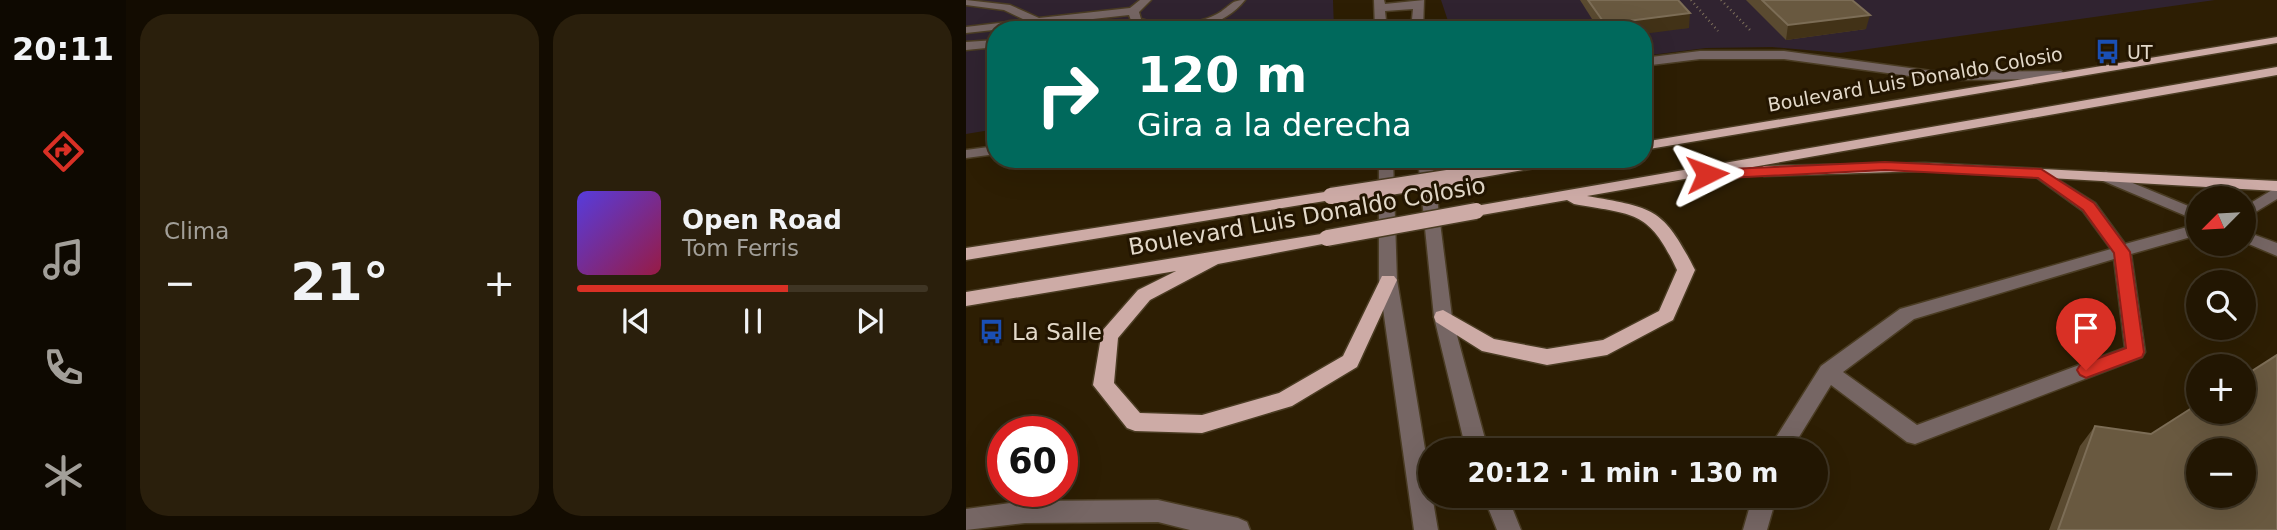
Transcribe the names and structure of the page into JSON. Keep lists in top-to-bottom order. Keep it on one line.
{"streets":{"main road":["Boulevard Luis Donaldo Colosio"]},"places":{"bus stop":["UT","La Salle"]},"north":"bottom left","page":{"tabs":"20:11","tile":"Clima","turn":["120 m","Gira a la derecha"],"map_buttons":["+","−"],"song":["Open Road","Tom Ferris"],"heat":["−","21°","+"],"limit":"60","trip":"20:12 · 1 min · 130 m"}}
